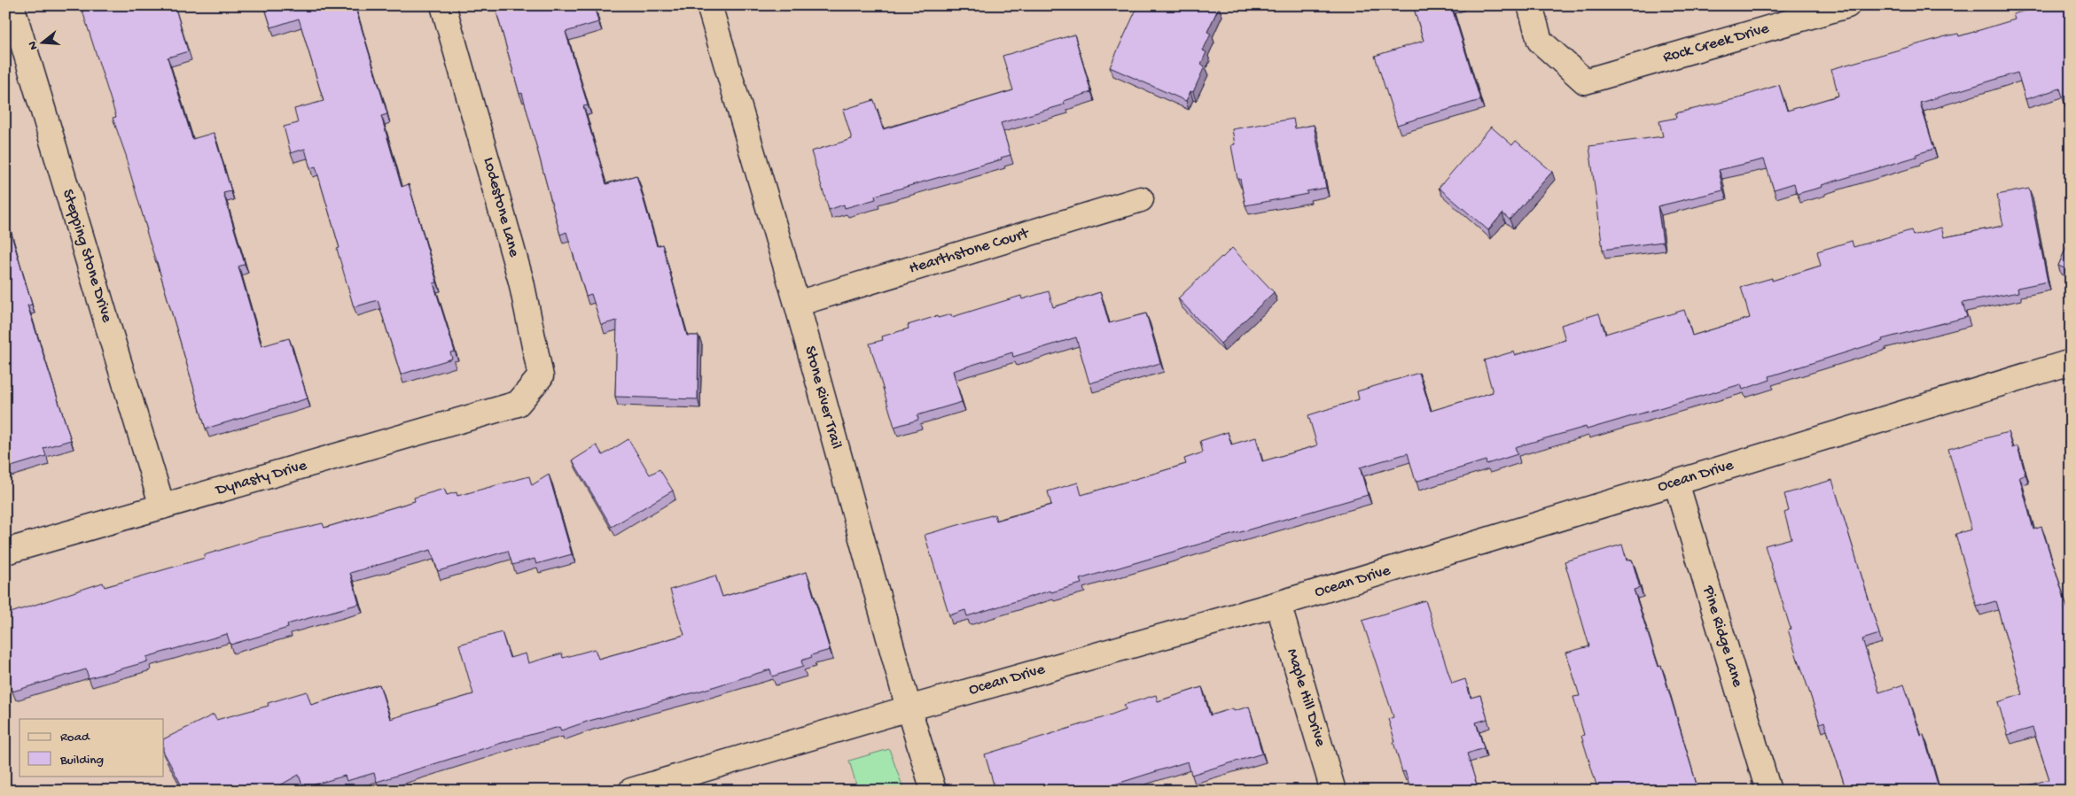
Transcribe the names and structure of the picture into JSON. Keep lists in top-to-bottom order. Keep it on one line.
{"streets":{"street":["Rock Creek Drive","Lodestone Lane","Hearthstone Court","Stepping Stone Drive","Stone River Trail","Ocean Drive","Dynasty Drive","Pine Ridge Lane","Maple Hill Drive"]},"crossings":[["Lodestone Lane","Dynasty Drive"],["Hearthstone Court","Stone River Trail"],["Stepping Stone Drive","Dynasty Drive"],["Stone River Trail","Ocean Drive"],["Ocean Drive","Pine Ridge Lane"],["Ocean Drive","Maple Hill Drive"]],"legend":["Road","Building"],"north":"left"}
